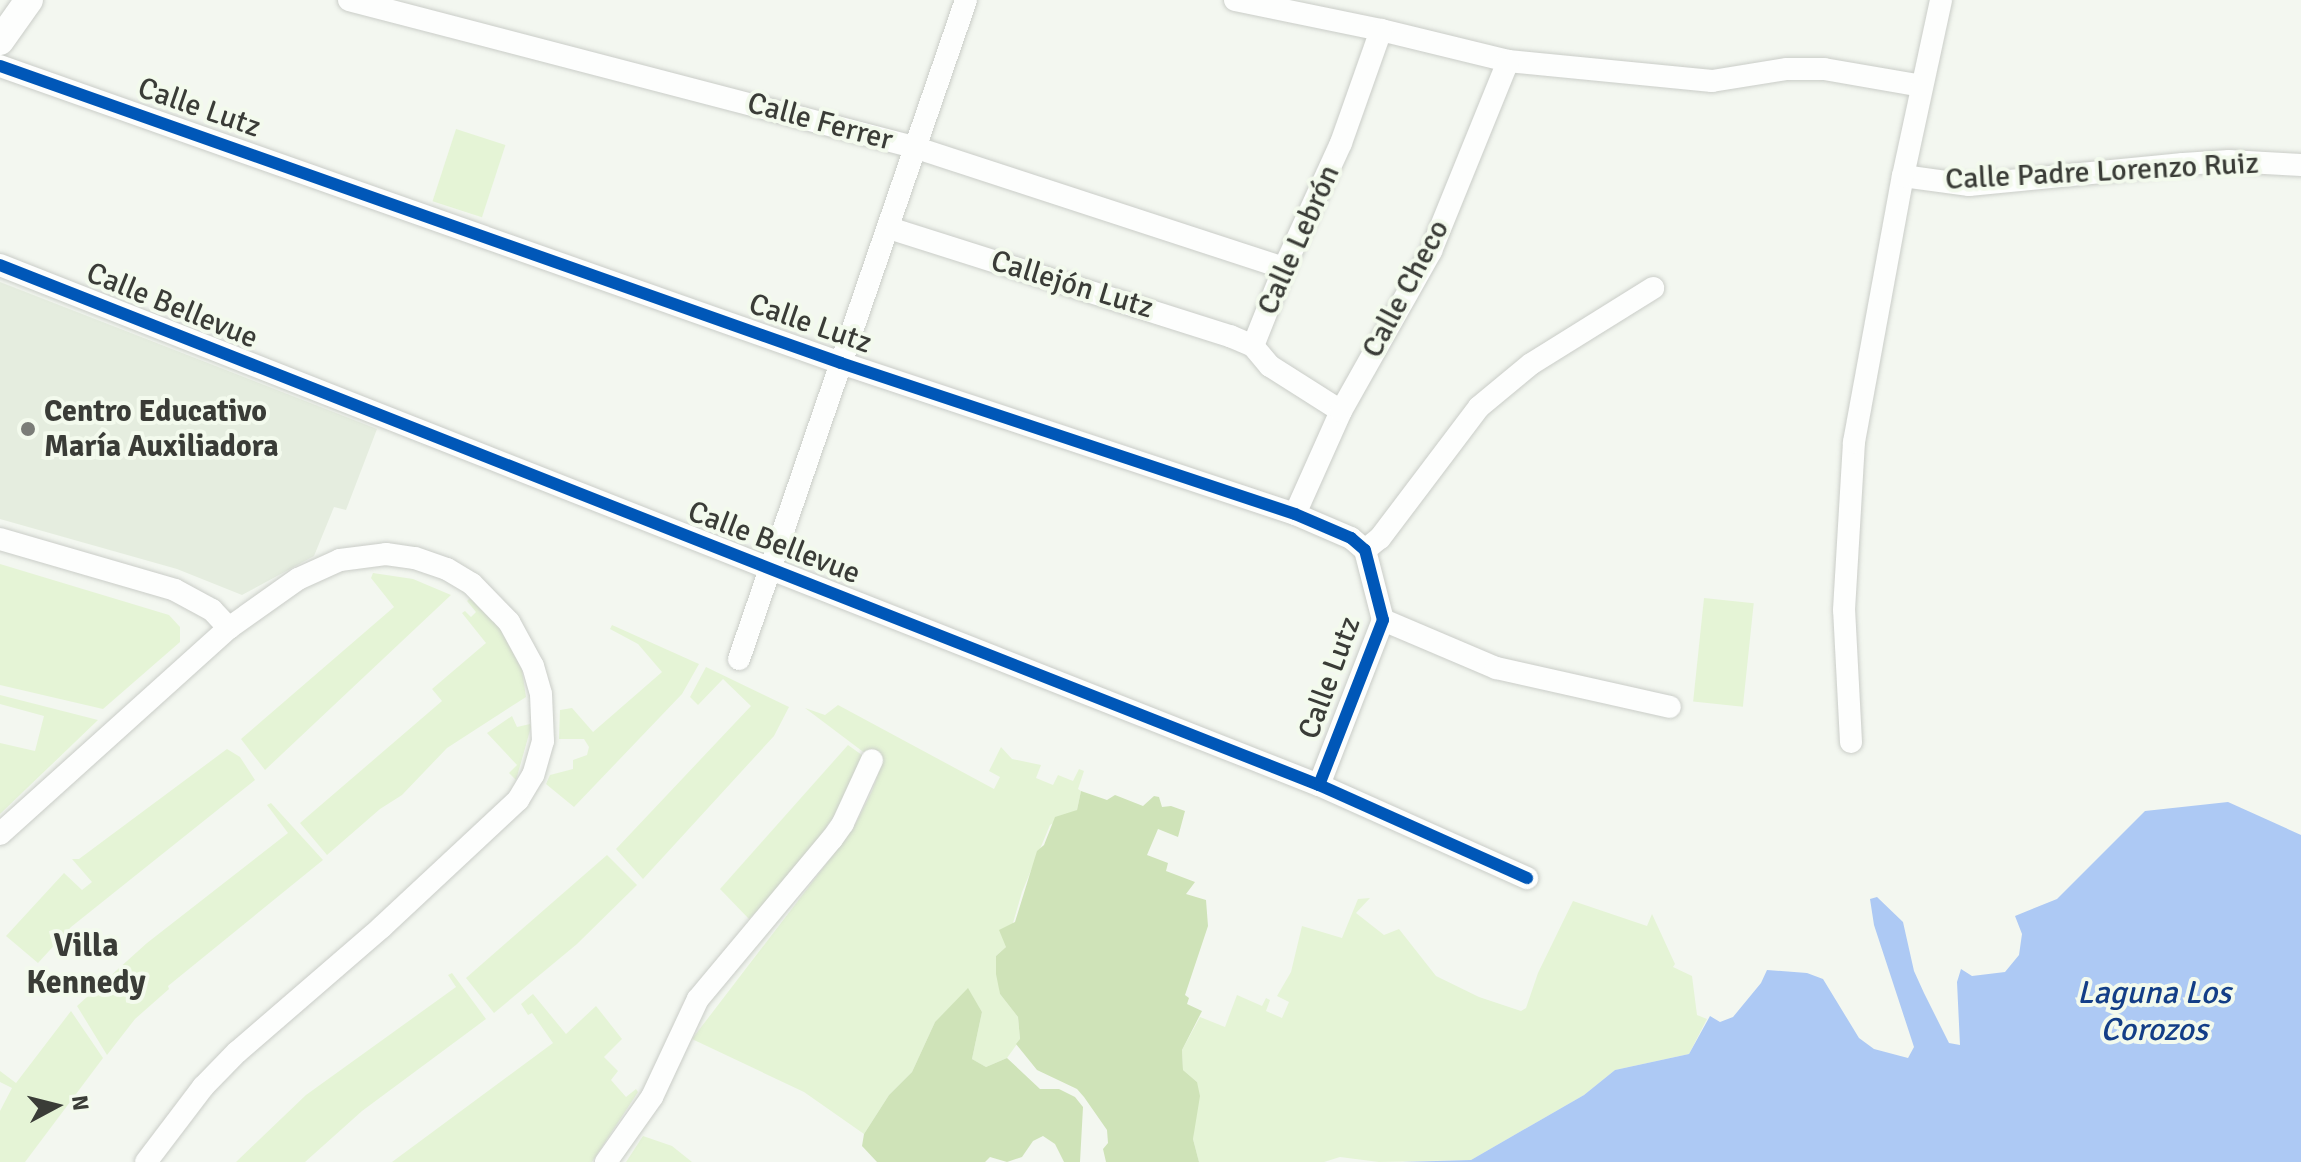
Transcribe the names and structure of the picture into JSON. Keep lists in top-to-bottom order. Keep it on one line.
{"streets":{"street":["Calle Lutz","Calle Ferrer","Calle Padre Lorenzo Ruiz","Calle Lebrón","Callejón Lutz","Calle Checo","Calle Bellevue"]},"crossings":[["Calle Lutz","Calle Checo"],["Calle Lutz","Calle Bellevue"],["Calle Ferrer","Calle Lebrón"],["Calle Lebrón","Callejón Lutz"],["Calle Lebrón","Calle Checo"]],"districts":["Villa Kennedy"],"water":["Laguna Los Corozos"],"places":["Centro Educativo María Auxiliadora"],"north":"right"}
